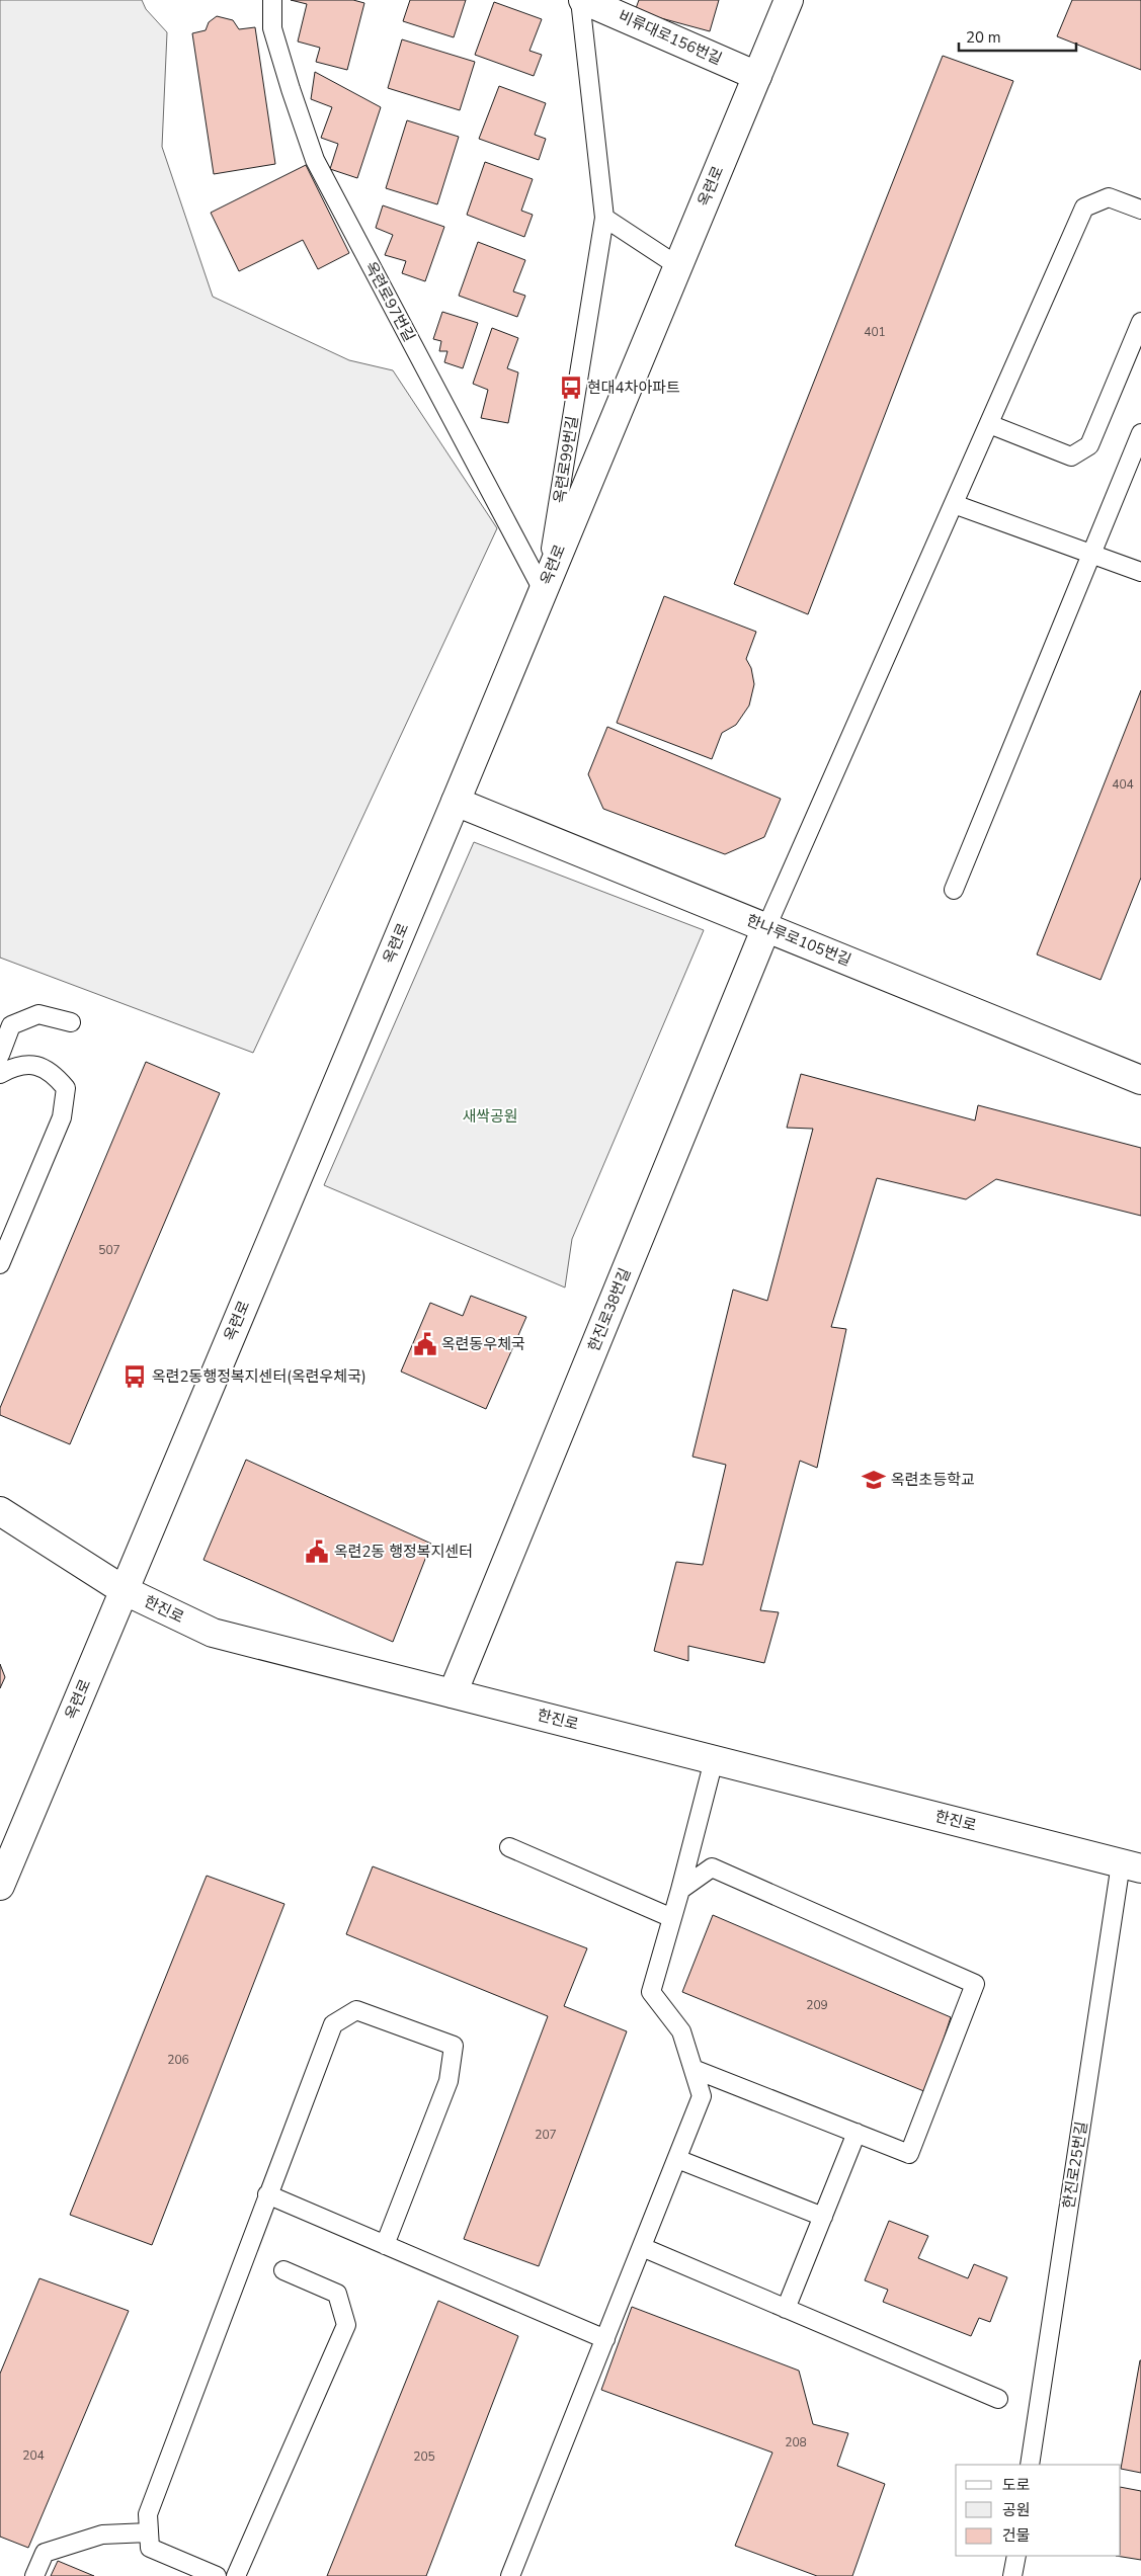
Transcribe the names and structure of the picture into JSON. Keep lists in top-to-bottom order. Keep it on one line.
{"streets":{"street":["비류대로156번길","옥련로","한나루로105번길","한진로38번길","한진로"],"lane":["옥련로97번길","옥련로99번길","한진로25번길"]},"crossings":[["비류대로156번길","옥련로"],["비류대로156번길","옥련로99번길"],["옥련로","옥련로97번길"],["옥련로","옥련로99번길"],["옥련로","한나루로105번길"],["옥련로","한진로"],["옥련로97번길","옥련로99번길"],["한나루로105번길","한진로38번길"],["한진로38번길","한진로"],["한진로","한진로25번길"]],"parks":["새싹공원"],"places":{"bus stop":["현대4차아파트","옥련2동행정복지센터(옥련우체국)"],"public building":["옥련동우체국","옥련2동 행정복지센터"],"school or university":["옥련초등학교"]},"house_numbers":["401","404","507","209","206","207","208","204","205"],"legend":["도로","공원","건물"],"scale_bar":"20 m"}
